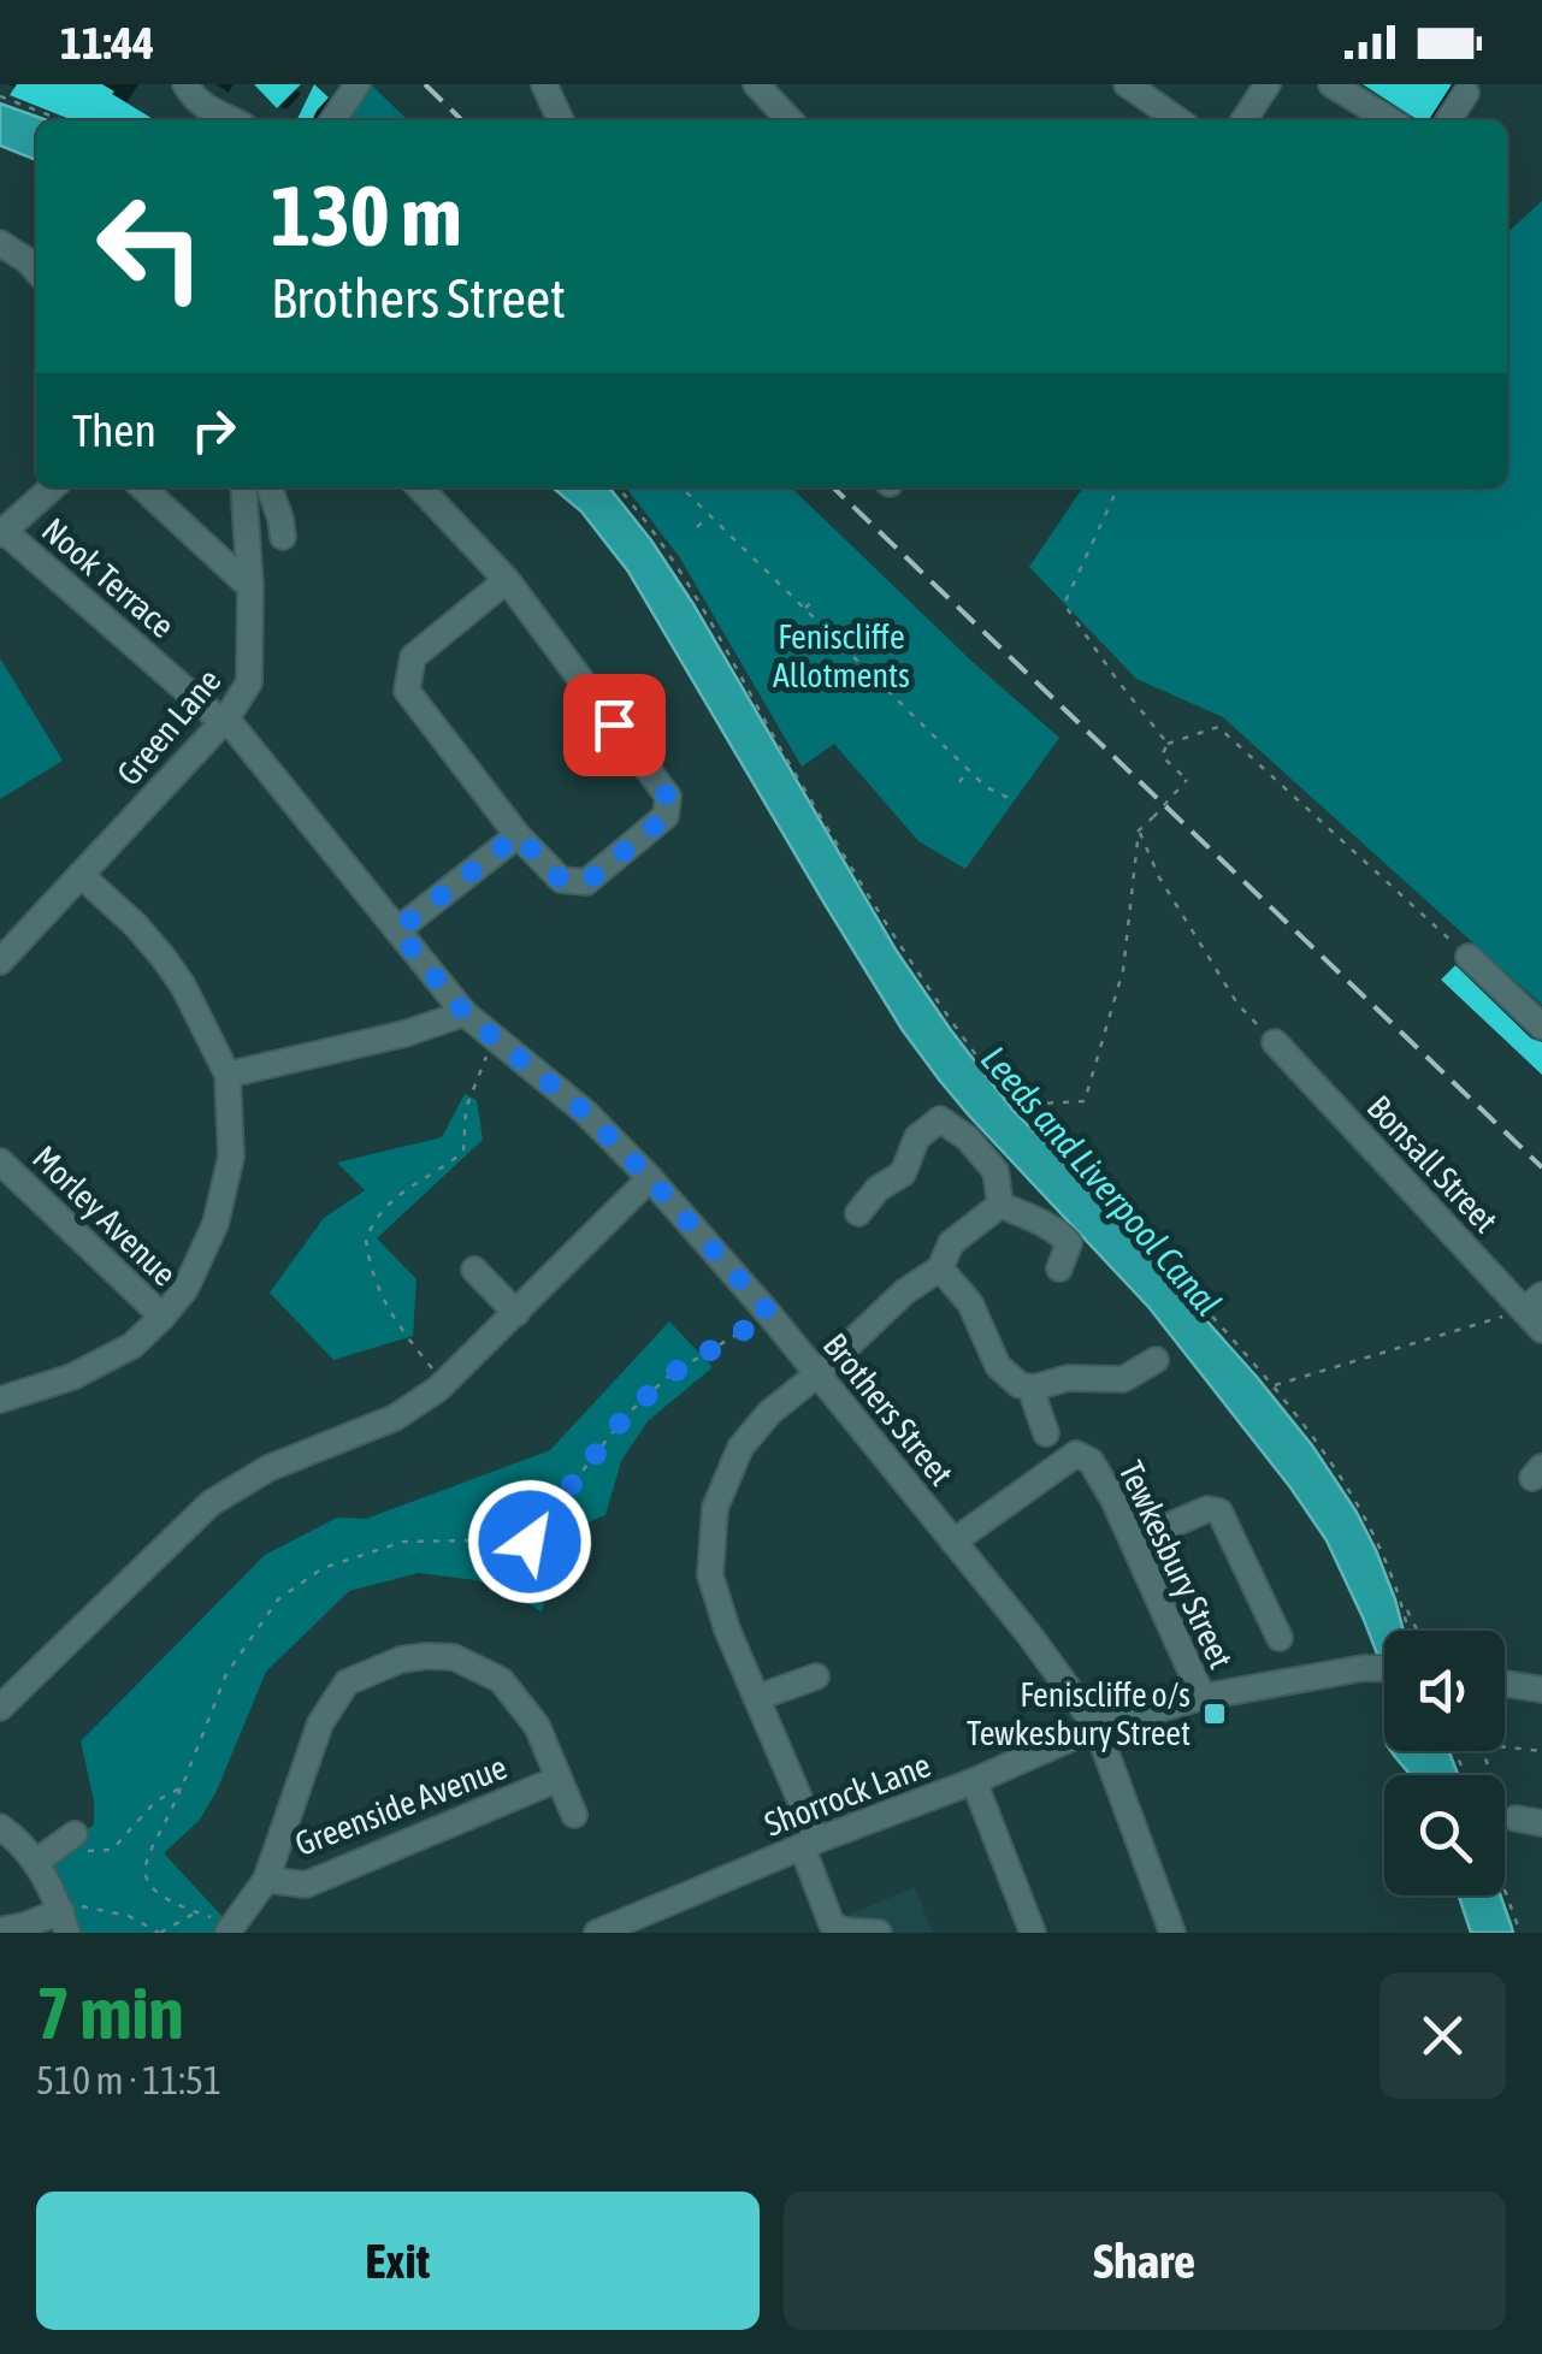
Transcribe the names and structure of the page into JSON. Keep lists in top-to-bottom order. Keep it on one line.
{"streets":{"street":["Nook Terrace","Green Lane","Bonsall Street","Morley Avenue","Brothers Street","Tewkesbury Street","Shorrock Lane","Greenside Avenue"]},"crossings":[["Nook Terrace","Green Lane"],["Nook Terrace","Brothers Street"],["Green Lane","Brothers Street"],["Brothers Street","Tewkesbury Street"],["Brothers Street","Shorrock Lane"],["Tewkesbury Street","Shorrock Lane"]],"water":["Leeds and Liverpool Canal"],"parks":["Feniscliffe Allotments"],"places":{"transit":["Feniscliffe o/s Tewkesbury Street"]},"page":{"status":"11:44","turn":["130 m","Brothers Street"],"then":"Then","heading":["7 min","510 m · 11:51"],"buttons":["Exit","Share"]}}
